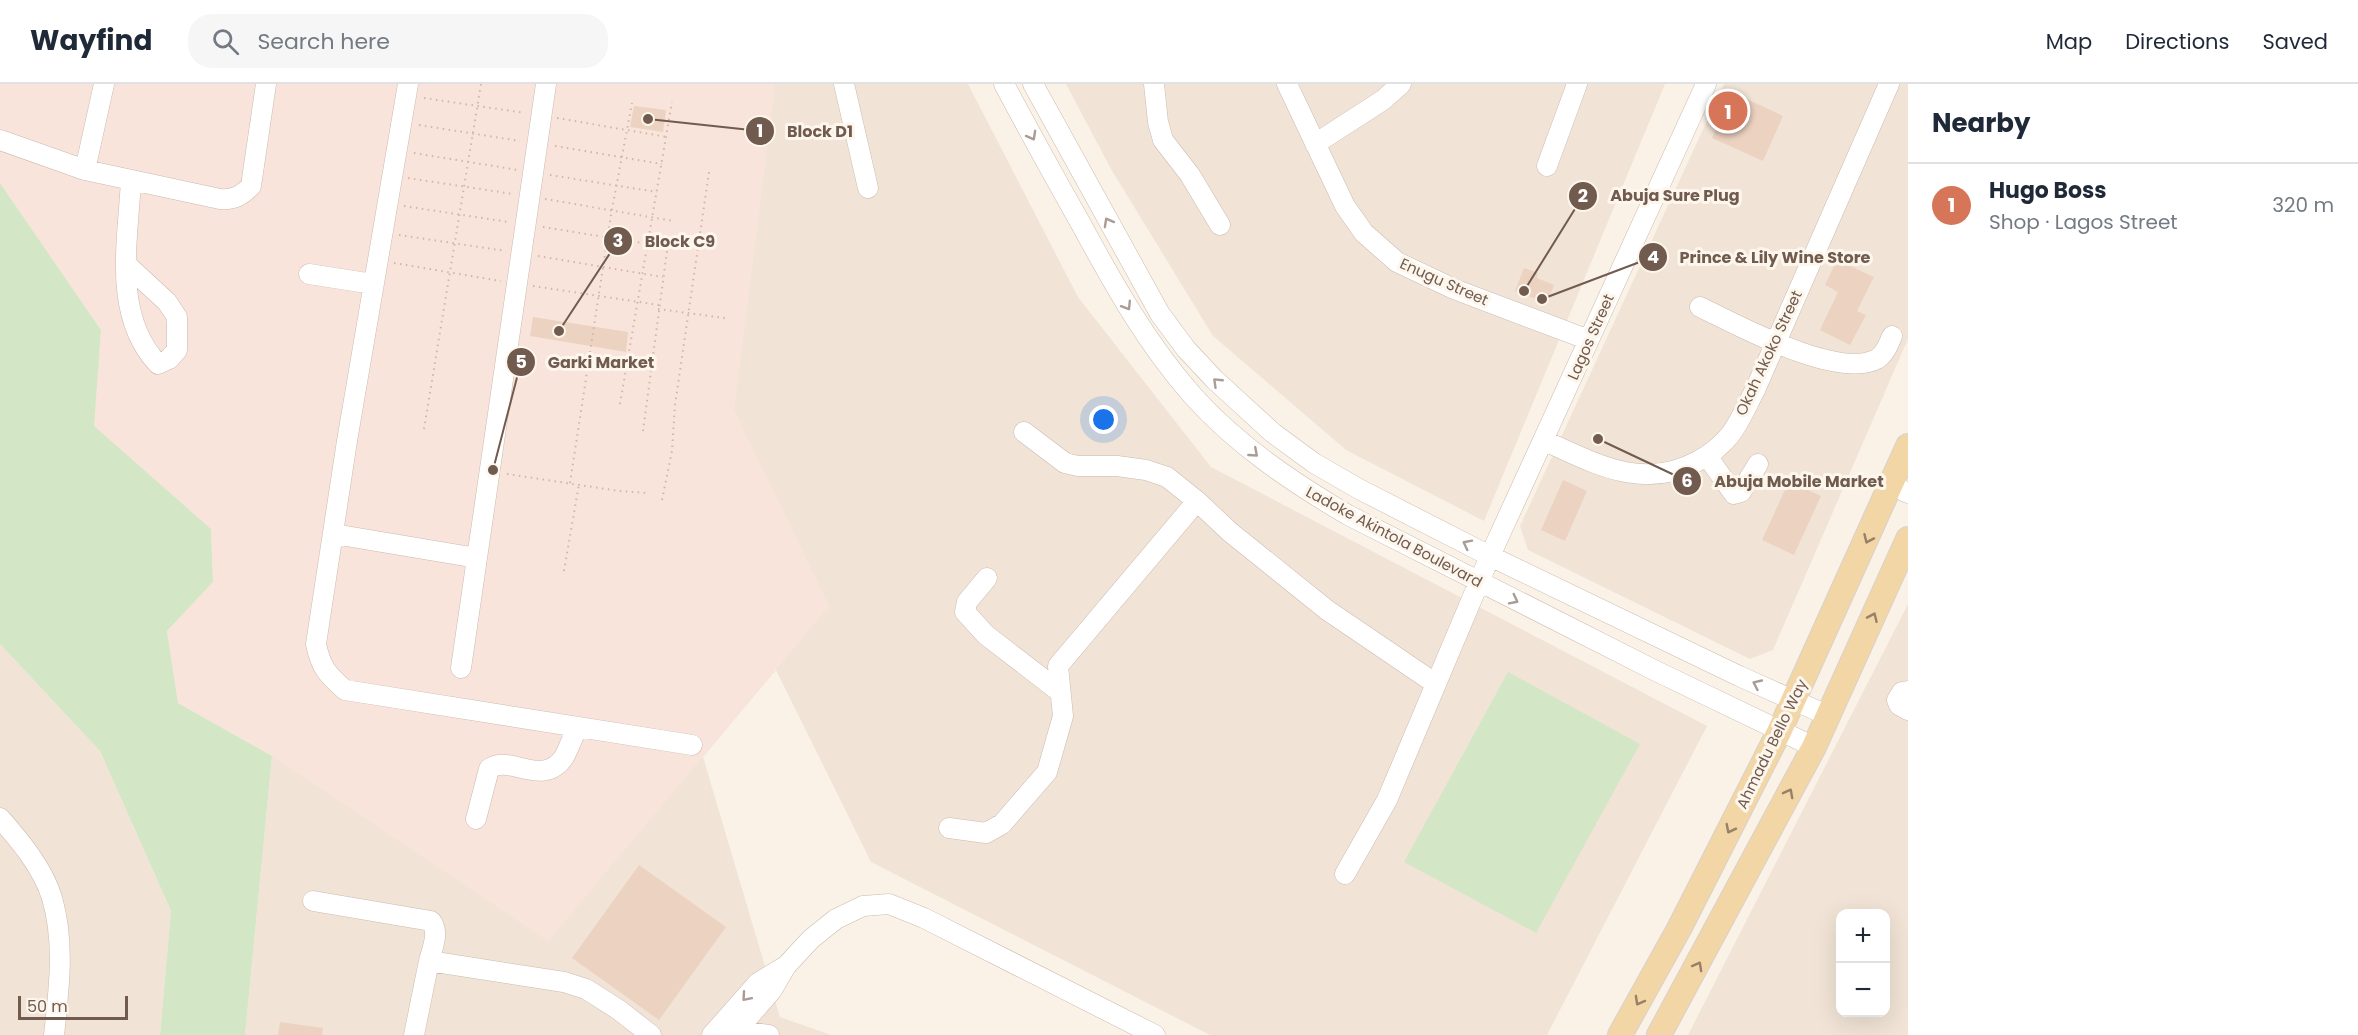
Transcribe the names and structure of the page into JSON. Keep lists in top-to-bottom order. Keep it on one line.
{"streets":{"main road":["Ahmadu Bello Way"],"street":["Enugu Street","Lagos Street","Okah Akoko Street","Ladoke Akintola Boulevard"]},"crossings":[["Enugu Street","Lagos Street"],["Lagos Street","Okah Akoko Street"],["Lagos Street","Ladoke Akintola Boulevard"],["Ladoke Akintola Boulevard","Ahmadu Bello Way"]],"places":["Block D1","Abuja Sure Plug","Prince & Lily Wine Store","Block C9","Abuja Mobile Market","Garki Market"],"scale_bar":"50 m","page":{"header":"Wayfind","search":"Search here","nav":["Map","Directions","Saved"],"heading":"Nearby","pins":"1","list":[{"mark":"1","name":"Hugo Boss","note":"Shop · Lagos Street","value":"320 m"}],"map_buttons":["+","−"],"scale":"50 m"}}
